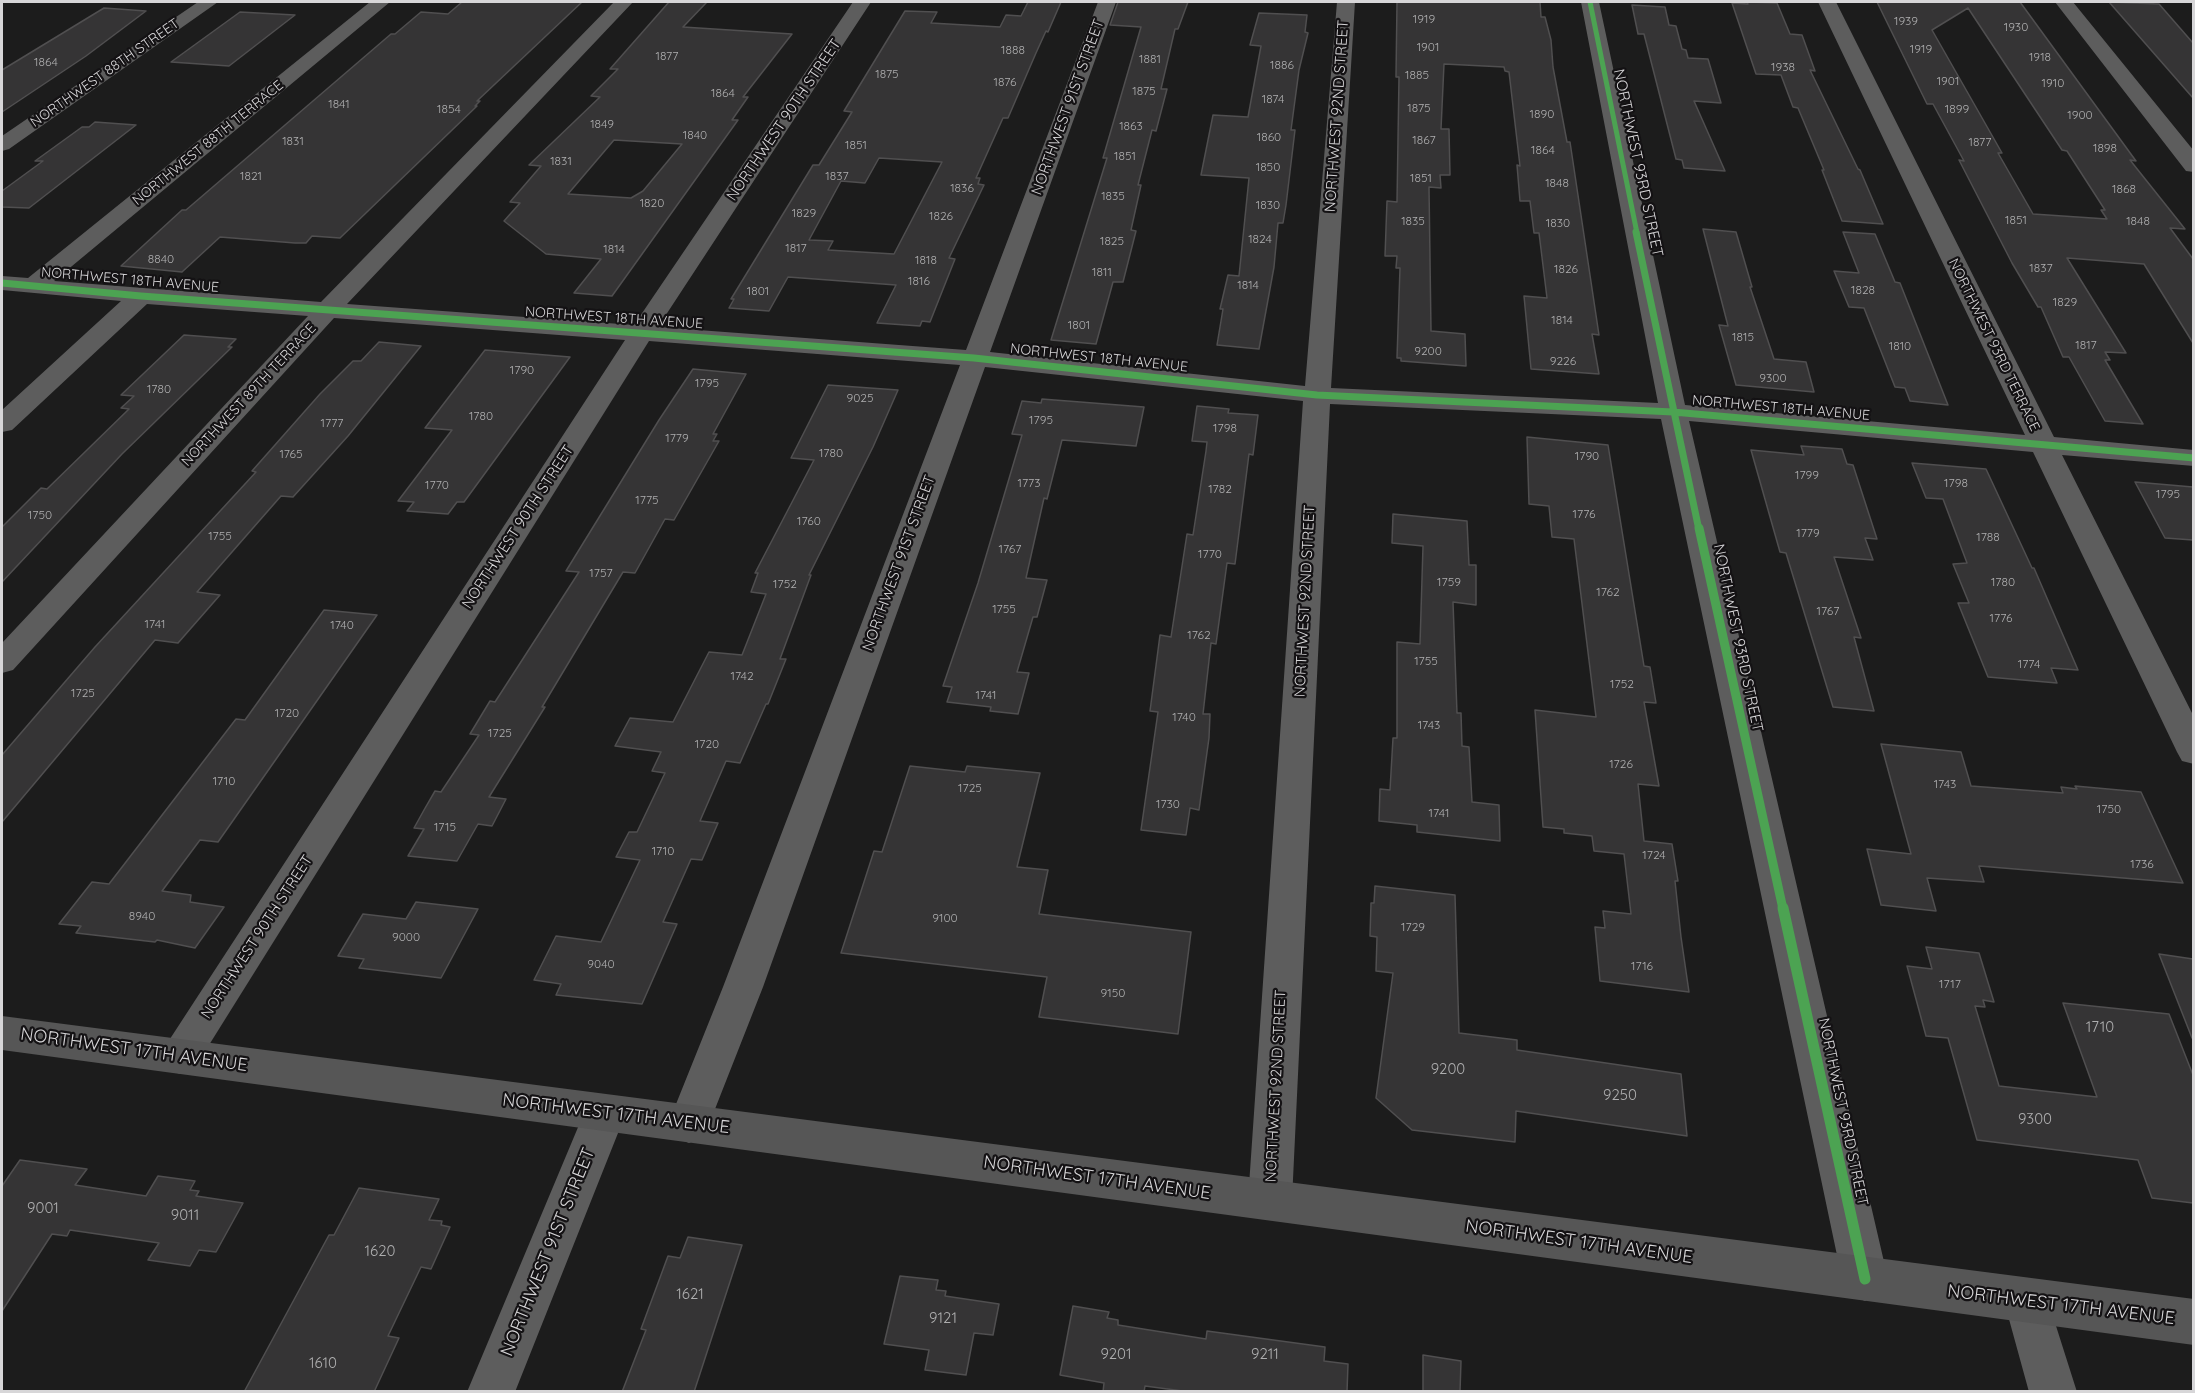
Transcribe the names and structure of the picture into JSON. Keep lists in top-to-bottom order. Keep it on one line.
{"streets":{"main road":["NORTHWEST 17TH AVENUE"],"street":["NORTHWEST 88TH STREET","NORTHWEST 91ST STREET","NORTHWEST 92ND STREET","NORTHWEST 90TH STREET","NORTHWEST 88TH TERRACE","NORTHWEST 93RD STREET","NORTHWEST 18TH AVENUE","NORTHWEST 93RD TERRACE","NORTHWEST 89TH TERRACE"]},"crossings":[["NORTHWEST 91ST STREET","NORTHWEST 18TH AVENUE"],["NORTHWEST 91ST STREET","NORTHWEST 17TH AVENUE"],["NORTHWEST 92ND STREET","NORTHWEST 18TH AVENUE"],["NORTHWEST 92ND STREET","NORTHWEST 17TH AVENUE"],["NORTHWEST 90TH STREET","NORTHWEST 18TH AVENUE"],["NORTHWEST 90TH STREET","NORTHWEST 17TH AVENUE"],["NORTHWEST 88TH TERRACE","NORTHWEST 18TH AVENUE"],["NORTHWEST 93RD STREET","NORTHWEST 18TH AVENUE"],["NORTHWEST 93RD STREET","NORTHWEST 17TH AVENUE"],["NORTHWEST 18TH AVENUE","NORTHWEST 93RD TERRACE"],["NORTHWEST 18TH AVENUE","NORTHWEST 89TH TERRACE"]],"house_numbers":["1919","1939","1930","1901","1919","1888","1877","1918","1881","1864","1886","1938","1875","1885","1901","1876","1910","1875","1864","1874","1841","1875","1854","1899","1890","1900","1849","1863","1840","1860","1867","1831","1877","1851","1898","1864","1851","1831","1850","1821","1837","1851","1848","1836","1868","1835","1820","1830","1829","1826","1851","1835","1848","1830","1824","1825","1817","1814","8840","1818","1837","1826","1811","1816","1814","1828","1801","1829","1814","1801","1815","1817","1810","9200","9226","1790","9300","1795","1780","9025","1780","1795","1777","1798","1779","1780","1765","1790","1799","1773","1798","1770","1782","1795","1775","1776","1750","1760","1779","1755","1788","1767","1770","1757","1759","1780","1752","1762","1755","1767","1776","1741","1740","1762","1755","1774","1742","1752","1725","1741","1720","1740","1743","1725","1720","1726","1710","1743","1725","1730","1750","1741","1715","1710","1724","1736","8940","9100","1729","9000","9040","1716","1717","9150","1710","9200","9250","9300","9001","9011","1620","1621","9121","9201","9211","1610"]}
